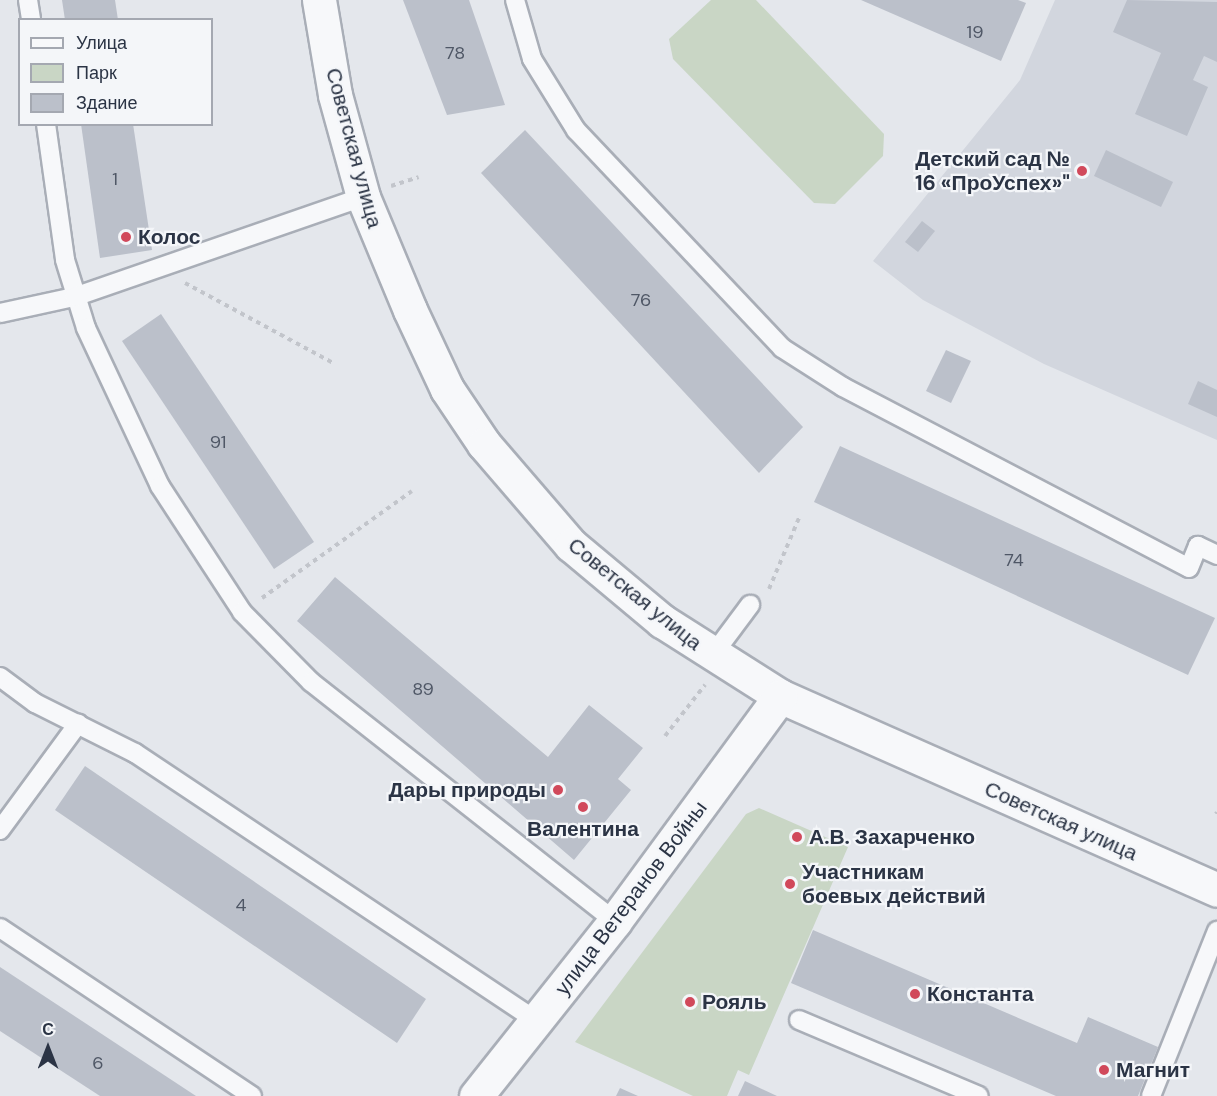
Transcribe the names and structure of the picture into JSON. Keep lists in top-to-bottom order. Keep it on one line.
{"streets":{"street":["Советская улица","улица Ветеранов Войны"]},"crossings":[["Советская улица","улица Ветеранов Войны"]],"places":["Детский сад № 16 «ПроУспех»\"","Колос","Дары природы","Валентина","А.В. Захарченко","Участникам боевых действий","Константа","Рояль","Магнит"],"house_numbers":["19","78","1","76","91","74","89","4","6"],"legend":["Улица","Парк","Здание"],"north":"top"}
